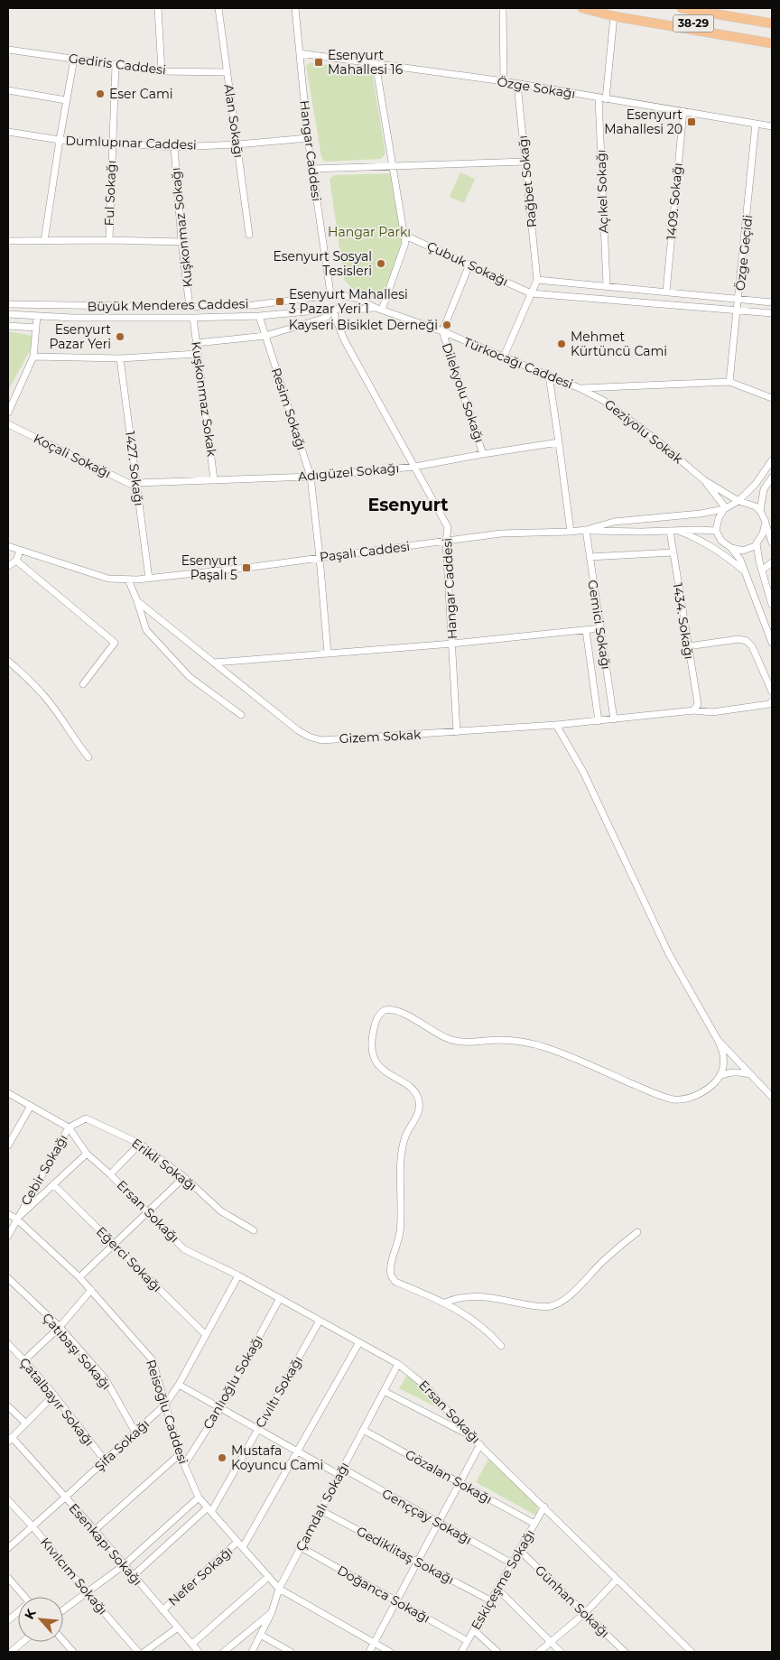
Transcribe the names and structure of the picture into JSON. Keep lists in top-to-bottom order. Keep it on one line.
{"streets":{"highway":["38-29"],"street":["Gediris Caddesi","Özge Sokağı","Alan Sokağı","Dumlupınar Caddesi","Hangar Caddesi","Rağbet Sokağı","Açıkel Sokağı","Ful Sokağı","1409. Sokağı","Kuşkonmaz Sokağı","Özge Geçidi","Çubuk Sokağı","Büyük Menderes Caddesi","Türkocağı Caddesi","Dilekyolu Sokağı","Kuşkonmaz Sokak","Resim Sokağı","Geziyolu Sokak","Koçali Sokağı","1427. Sokağı","Adıgüzel Sokağı","Paşalı Caddesi","1434. Sokağı","Gemici Sokağı","Gizem Sokak","Erikli Sokağı","Cebir Sokağı","Ersan Sokağı","Eğerci Sokağı","Çatıbaşı Sokağı","Canlıoğlu Sokağı","Cıvıltı Sokağı","Çatalbayır Sokağı","Reisoğlu Caddesi","Şifa Sokağı","Gözalan Sokağı","Çamdalı Sokağı","Genççay Sokağı","Esenkapı Sokağı","Gediklitaş Sokağı","Kıvılcım Sokağı","Nefer Sokağı","Eskiçeşme Sokağı","Doğanca Sokağı","Günhan Sokağı"]},"crossings":[["Gediris Caddesi","Alan Sokağı"],["Gediris Caddesi","Ful Sokağı"],["Özge Sokağı","Hangar Caddesi"],["Özge Sokağı","Rağbet Sokağı"],["Özge Sokağı","Açıkel Sokağı"],["Özge Sokağı","1409. Sokağı"],["Özge Sokağı","Özge Geçidi"],["Alan Sokağı","Dumlupınar Caddesi"],["Dumlupınar Caddesi","Hangar Caddesi"],["Dumlupınar Caddesi","Ful Sokağı"],["Dumlupınar Caddesi","Kuşkonmaz Sokağı"],["Hangar Caddesi","Büyük Menderes Caddesi"],["Hangar Caddesi","Türkocağı Caddesi"],["Hangar Caddesi","Adıgüzel Sokağı"],["Hangar Caddesi","Paşalı Caddesi"],["Hangar Caddesi","Gizem Sokak"],["Kuşkonmaz Sokağı","Büyük Menderes Caddesi"],["Özge Geçidi","Türkocağı Caddesi"],["Büyük Menderes Caddesi","Türkocağı Caddesi"],["Büyük Menderes Caddesi","Kuşkonmaz Sokak"],["Büyük Menderes Caddesi","Resim Sokağı"],["Türkocağı Caddesi","Dilekyolu Sokağı"],["Türkocağı Caddesi","Geziyolu Sokak"],["Dilekyolu Sokağı","Adıgüzel Sokağı"],["Kuşkonmaz Sokak","Adıgüzel Sokağı"],["Resim Sokağı","Adıgüzel Sokağı"],["Resim Sokağı","Paşalı Caddesi"],["Koçali Sokağı","1427. Sokağı"],["Koçali Sokağı","Adıgüzel Sokağı"],["1427. Sokağı","Adıgüzel Sokağı"],["1427. Sokağı","Paşalı Caddesi"],["Paşalı Caddesi","Gemici Sokağı"],["Paşalı Caddesi","Gizem Sokak"],["1434. Sokağı","Gizem Sokak"],["Gemici Sokağı","Gizem Sokak"],["Erikli Sokağı","Cebir Sokağı"],["Erikli Sokağı","Ersan Sokağı"],["Cebir Sokağı","Ersan Sokağı"],["Cebir Sokağı","Reisoğlu Caddesi"],["Ersan Sokağı","Canlıoğlu Sokağı"],["Ersan Sokağı","Cıvıltı Sokağı"],["Ersan Sokağı","Şifa Sokağı"],["Ersan Sokağı","Çamdalı Sokağı"],["Ersan Sokağı","Nefer Sokağı"],["Ersan Sokağı","Eskiçeşme Sokağı"],["Eğerci Sokağı","Şifa Sokağı"],["Çatıbaşı Sokağı","Şifa Sokağı"],["Canlıoğlu Sokağı","Reisoğlu Caddesi"],["Canlıoğlu Sokağı","Genççay Sokağı"],["Cıvıltı Sokağı","Reisoğlu Caddesi"],["Cıvıltı Sokağı","Genççay Sokağı"],["Cıvıltı Sokağı","Esenkapı Sokağı"],["Çatalbayır Sokağı","Şifa Sokağı"],["Reisoğlu Caddesi","Şifa Sokağı"],["Reisoğlu Caddesi","Çamdalı Sokağı"],["Reisoğlu Caddesi","Nefer Sokağı"],["Şifa Sokağı","Genççay Sokağı"],["Şifa Sokağı","Esenkapı Sokağı"],["Şifa Sokağı","Kıvılcım Sokağı"],["Gözalan Sokağı","Çamdalı Sokağı"],["Gözalan Sokağı","Eskiçeşme Sokağı"],["Çamdalı Sokağı","Genççay Sokağı"],["Çamdalı Sokağı","Gediklitaş Sokağı"],["Çamdalı Sokağı","Doğanca Sokağı"],["Genççay Sokağı","Nefer Sokağı"],["Genççay Sokağı","Eskiçeşme Sokağı"],["Esenkapı Sokağı","Nefer Sokağı"],["Gediklitaş Sokağı","Eskiçeşme Sokağı"],["Eskiçeşme Sokağı","Doğanca Sokağı"],["Eskiçeşme Sokağı","Günhan Sokağı"]],"districts":["Esenyurt"],"parks":["Hangar Parkı"],"places":{"transit":["Esenyurt Mahallesi 16","Esenyurt Mahallesi 20","Esenyurt Mahallesi 3 Pazar Yeri 1","Esenyurt Paşalı 5"],"other":["Eser Cami","Esenyurt Sosyal Tesisleri","Kayseri Bisiklet Derneği","Esenyurt Pazar Yeri","Mehmet Kürtüncü Cami","Mustafa Koyuncu Cami"]},"north":"top left"}
